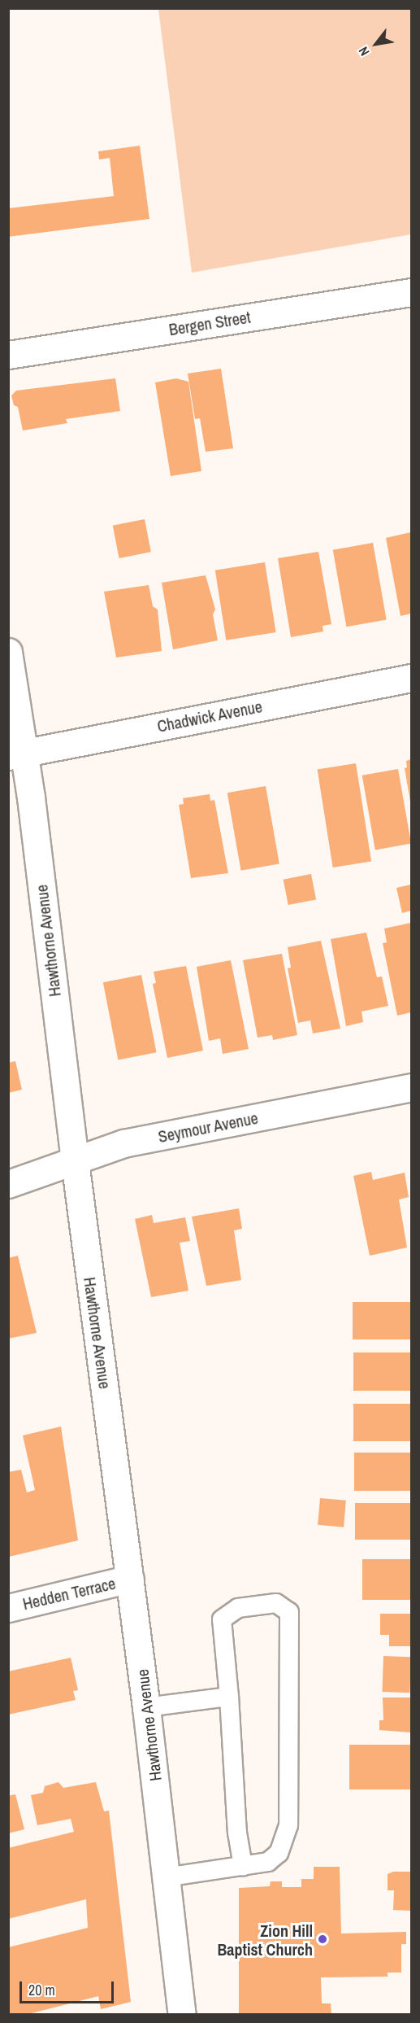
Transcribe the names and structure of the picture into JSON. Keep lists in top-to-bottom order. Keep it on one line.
{"streets":{"street":["Bergen Street","Chadwick Avenue","Hawthorne Avenue","Seymour Avenue","Hedden Terrace"]},"crossings":[["Chadwick Avenue","Hawthorne Avenue"],["Hawthorne Avenue","Seymour Avenue"],["Hawthorne Avenue","Hedden Terrace"]],"places":["Zion Hill Baptist Church"],"scale_bar":"20 m","north":"bottom left"}
